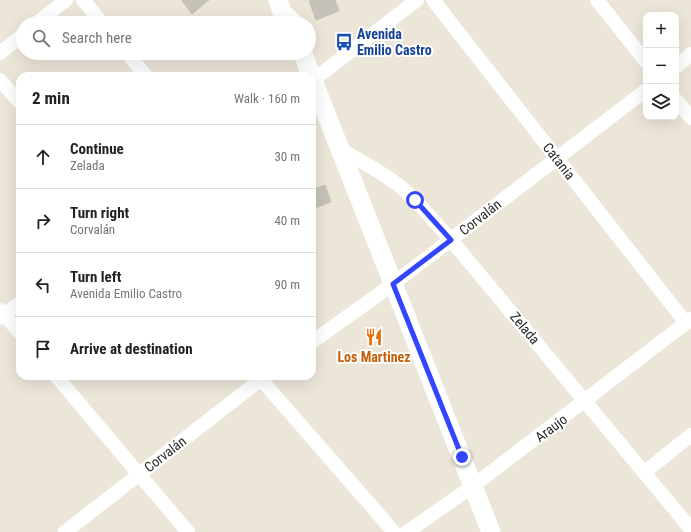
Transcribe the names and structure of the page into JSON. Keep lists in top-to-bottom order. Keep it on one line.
{"streets":{"street":["Catania","Corvalán","Zelada","Araujo"]},"crossings":[["Catania","Corvalán"],["Catania","Araujo"],["Corvalán","Zelada"],["Zelada","Araujo"]],"places":{"bus stop":["Avenida Emilio Castro"],"restaurant":["Los Martinez"]},"page":{"map_buttons":["+","−"],"search":"Search here","heading":["2 min","Walk · 160 m"],"list":[["Continue","Zelada","30 m"],["Turn right","Corvalán","40 m"],["Turn left","Avenida Emilio Castro","90 m"],"Arrive at destination"]}}
